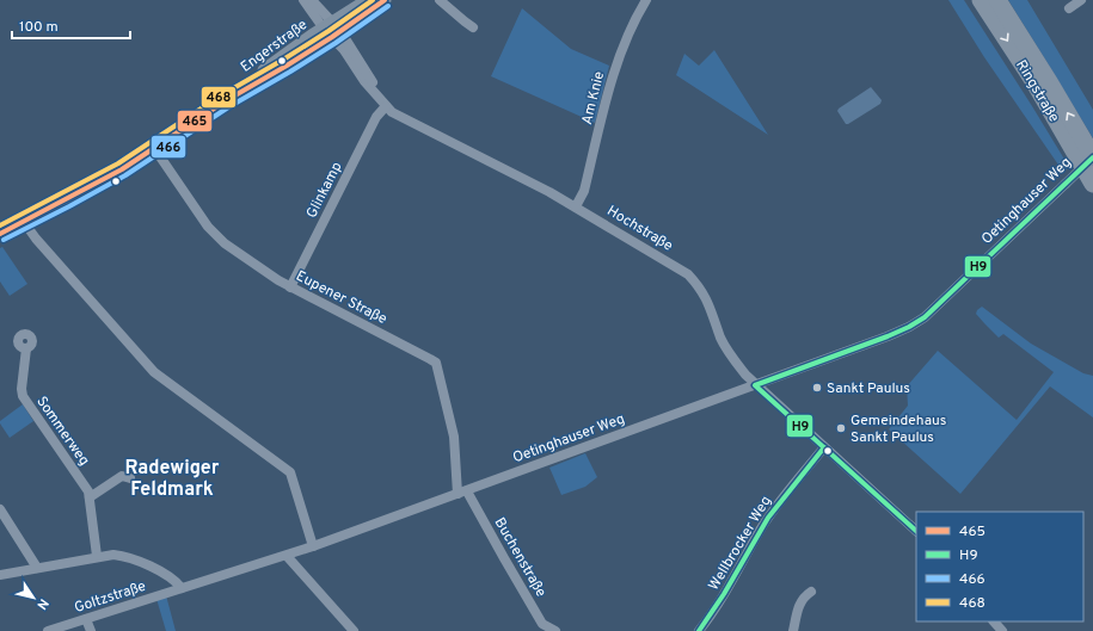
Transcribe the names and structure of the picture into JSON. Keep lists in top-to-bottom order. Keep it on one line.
{"streets":{"highway":["Ringstraße"],"main road":["Engerstraße"],"street":["Am Knie","Glinkamp","Oetinghauser Weg","Hochstraße","Eupener Straße","Sommerweg","Wellbrocker Weg","Buchenstraße","Goltzstraße"]},"crossings":[["Engerstraße","Hochstraße"],["Engerstraße","Eupener Straße"],["Ringstraße","Oetinghauser Weg"],["Am Knie","Hochstraße"],["Glinkamp","Hochstraße"],["Glinkamp","Eupener Straße"],["Oetinghauser Weg","Hochstraße"],["Oetinghauser Weg","Eupener Straße"],["Oetinghauser Weg","Buchenstraße"],["Oetinghauser Weg","Goltzstraße"],["Hochstraße","Wellbrocker Weg"]],"districts":["Radewiger Feldmark"],"places":["Sankt Paulus","Gemeindehaus Sankt Paulus"],"lines":["transit line 465","transit line 468","transit line 466","transit line H9"],"legend":["465","H9","466","468"],"scale_bar":"100 m","north":"bottom right"}
